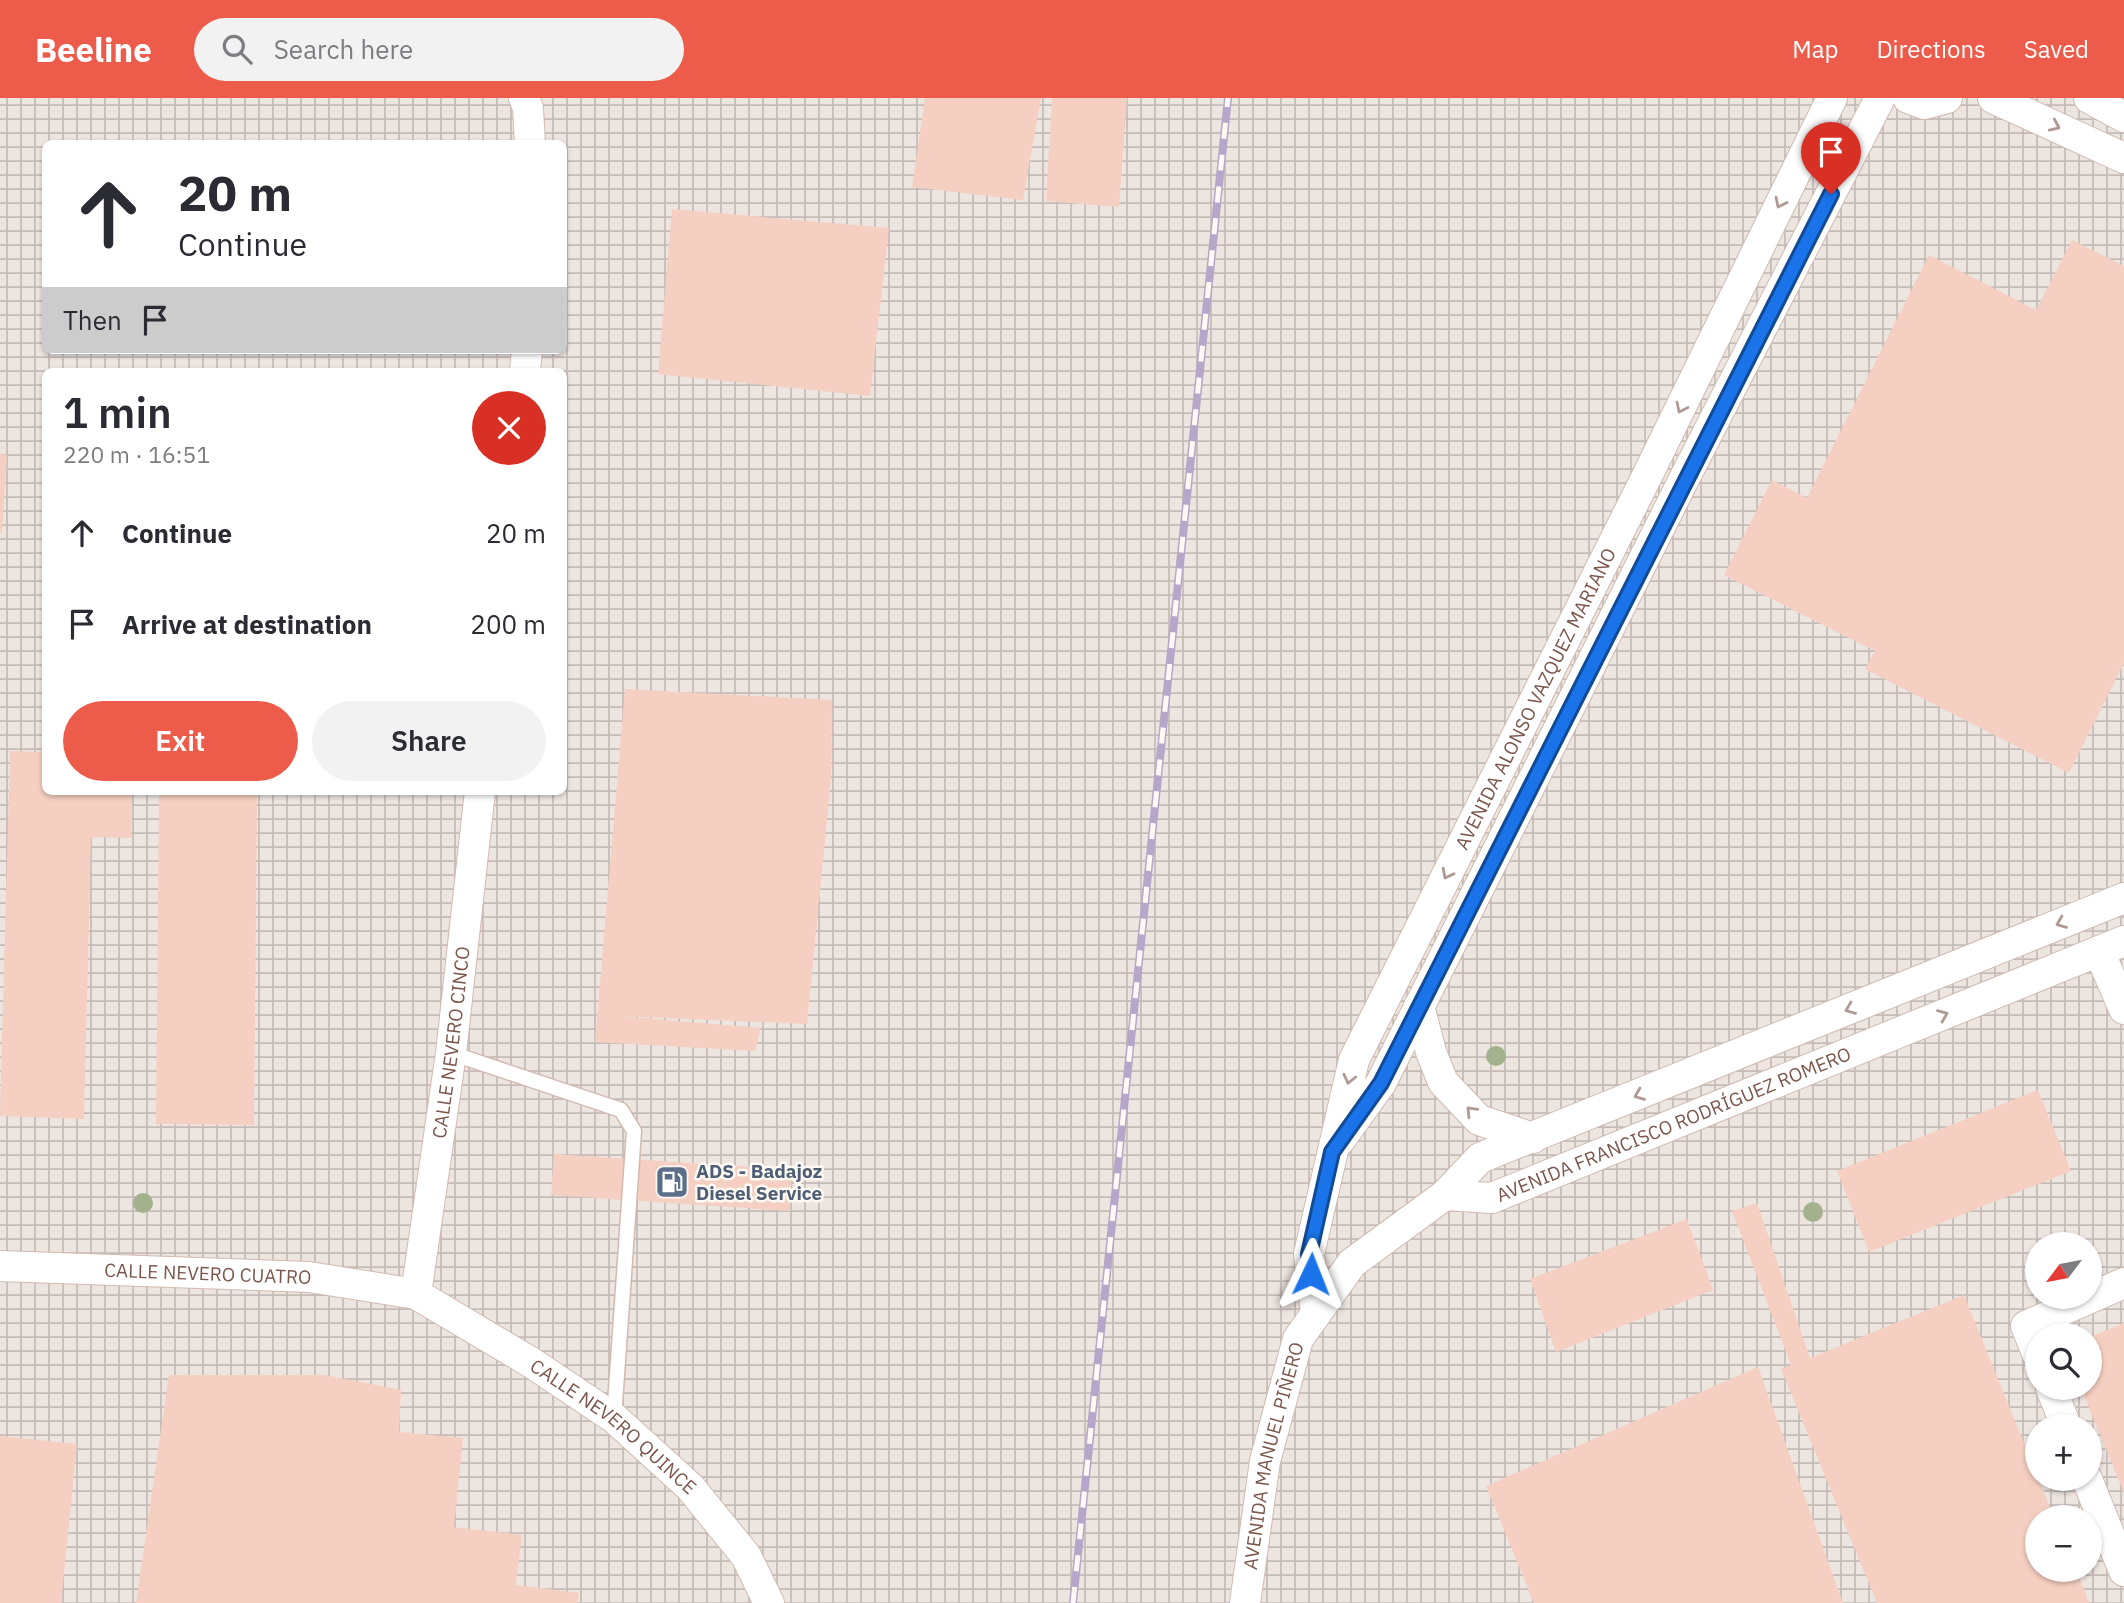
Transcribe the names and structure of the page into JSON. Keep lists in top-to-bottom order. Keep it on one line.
{"streets":{"street":["AVENIDA ALONSO VAZQUEZ MARIANO","CALLE NEVERO CINCO","AVENIDA FRANCISCO RODRÍGUEZ ROMERO","CALLE NEVERO CUATRO","CALLE NEVERO QUINCE","AVENIDA MANUEL PIÑERO"]},"crossings":[["CALLE NEVERO CINCO","CALLE NEVERO CUATRO"],["CALLE NEVERO CINCO","CALLE NEVERO QUINCE"],["AVENIDA FRANCISCO RODRÍGUEZ ROMERO","AVENIDA MANUEL PIÑERO"],["CALLE NEVERO CUATRO","CALLE NEVERO QUINCE"]],"places":{"fuel station":["ADS - Badajoz Diesel Service"]},"north":"bottom left","page":{"header":"Beeline","search":"Search here","nav":["Map","Directions","Saved"],"turn":["20 m","Continue"],"then":"Then","heading":["1 min","220 m · 16:51"],"list":[{"name":"Continue","value":"20 m"},{"name":"Arrive at destination","value":"200 m"}],"buttons":["Exit","Share"],"map_buttons":["+","−"]}}
